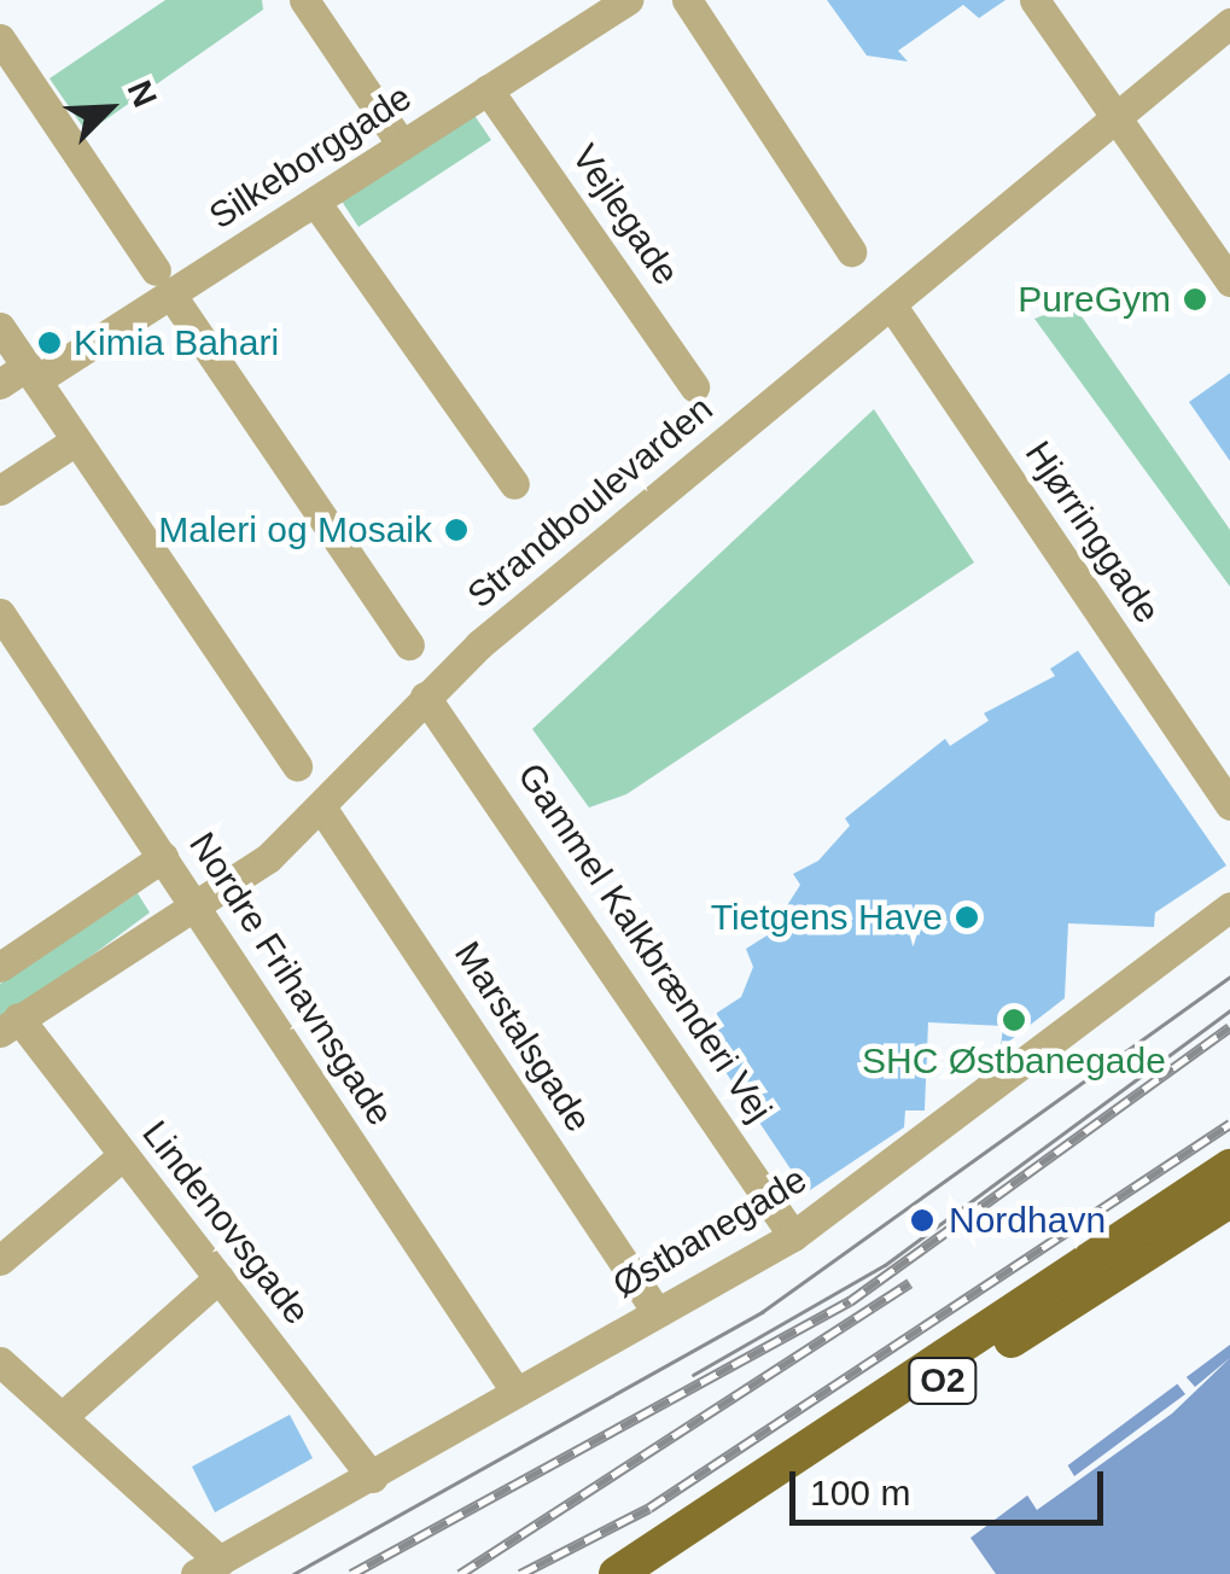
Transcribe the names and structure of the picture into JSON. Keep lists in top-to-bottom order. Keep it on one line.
{"streets":{"main road":["O2"],"street":["Silkeborggade","Vejlegade","Strandboulevarden","Hjørringgade","Gammel Kalkbrænderi Vej","Nordre Frihavnsgade","Marstalsgade","Lindenovsgade","Østbanegade"]},"crossings":[["Silkeborggade","Vejlegade"],["Strandboulevarden","Hjørringgade"],["Strandboulevarden","Gammel Kalkbrænderi Vej"],["Strandboulevarden","Nordre Frihavnsgade"],["Strandboulevarden","Marstalsgade"],["Strandboulevarden","Lindenovsgade"],["Gammel Kalkbrænderi Vej","Østbanegade"],["Nordre Frihavnsgade","Østbanegade"],["Marstalsgade","Østbanegade"],["Lindenovsgade","Østbanegade"]],"places":["PureGym","Kimia Bahari","Maleri og Mosaik","Tietgens Have","SHC Østbanegade","Nordhavn"],"scale_bar":"100 m","north":"top right"}
